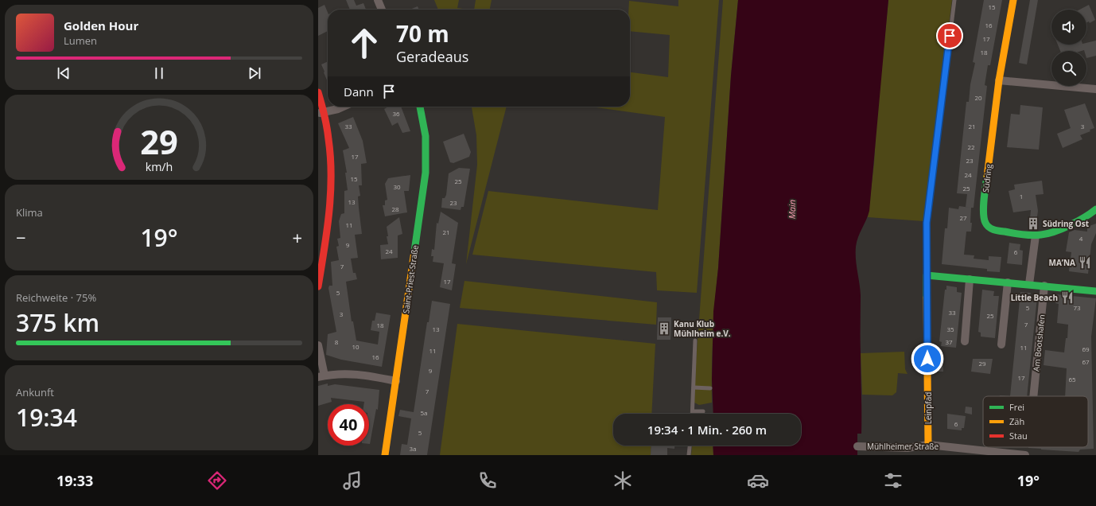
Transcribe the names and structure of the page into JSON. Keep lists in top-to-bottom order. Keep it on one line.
{"streets":{"street":["Südring","Saint-Priest-Straße","Am Bootshafen","Leinpfad","Mühlheimer Straße"]},"crossings":[["Leinpfad","Mühlheimer Straße"]],"water":["Main"],"places":{"building":["Südring Ost","Kanu Klub Mühlheim e.V."],"restaurant":["MA’NA","Little Beach"]},"house_numbers":["15","16","17","18","20","36","33","21","3","22","17","23","24","15","25","30","25","1","13","23","28","27","11","21","4","9","24","6","7","17","5","5","73","33","3","25","7","18","13","35","8","37","10","11","69","11","16","67","29","9","17","65","7","5a","6","5","3a"],"legend":["Frei","Zäh","Stau"],"page":{"turn":["70 m","Geradeaus"],"song":["Golden Hour","Lumen"],"then":"Dann","tile":["Klima",["Reichweite · 75%","375 km"],["Ankunft","19:34"]],"heat":["−","19°","+"],"limit":"40","trip":"19:34 · 1 Min. · 260 m","tabs":["19:33","19°"],"gauge":["29","km/h"]}}
